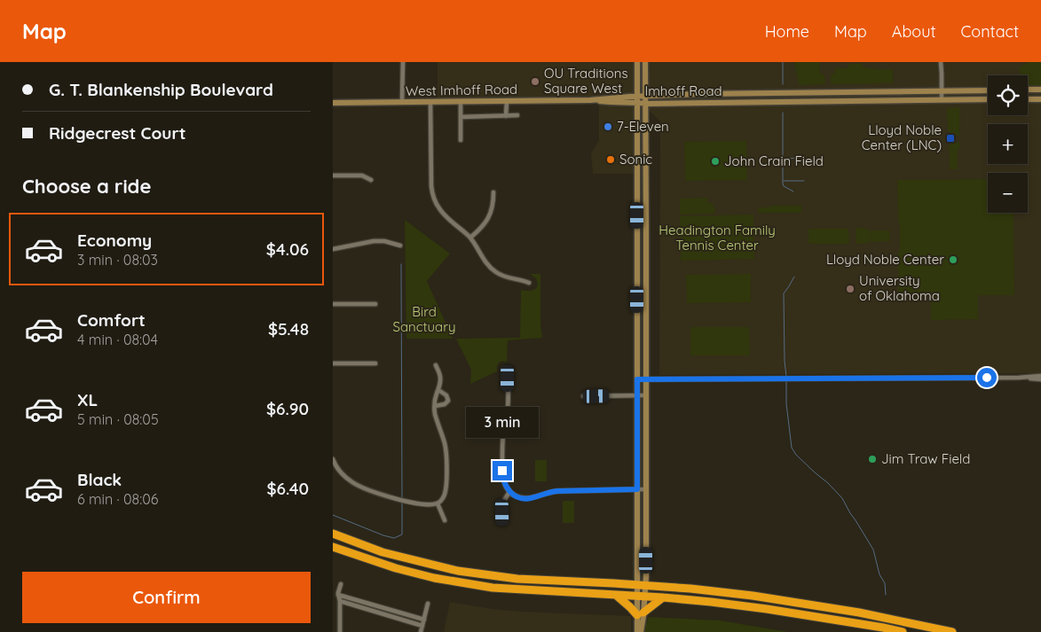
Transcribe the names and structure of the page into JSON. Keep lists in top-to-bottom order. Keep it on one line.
{"streets":{"main road":["West Imhoff Road","Imhoff Road"]},"crossings":[["West Imhoff Road","Imhoff Road"]],"parks":["Headington Family Tennis Center","Bird Sanctuary"],"places":{"other":["OU Traditions Square West","7-Eleven","Sonic","John Crain Field","Lloyd Noble Center","University of Oklahoma","Jim Traw Field"],"transit":["Lloyd Noble Center (LNC)"]},"page":{"header":"Map","nav":["Home","Map","About","Contact"],"banner":["G. T. Blankenship Boulevard","Ridgecrest Court"],"map_buttons":["+","−"],"heading":"Choose a ride","list":[{"name":"Economy","note":"3 min · 08:03","value":"$4.06"},{"name":"Comfort","note":"4 min · 08:04","value":"$5.48"},{"name":"XL","note":"5 min · 08:05","value":"$6.90"},{"name":"Black","note":"6 min · 08:06","value":"$6.40"}],"bubble":"3 min","buttons":"Confirm"}}
